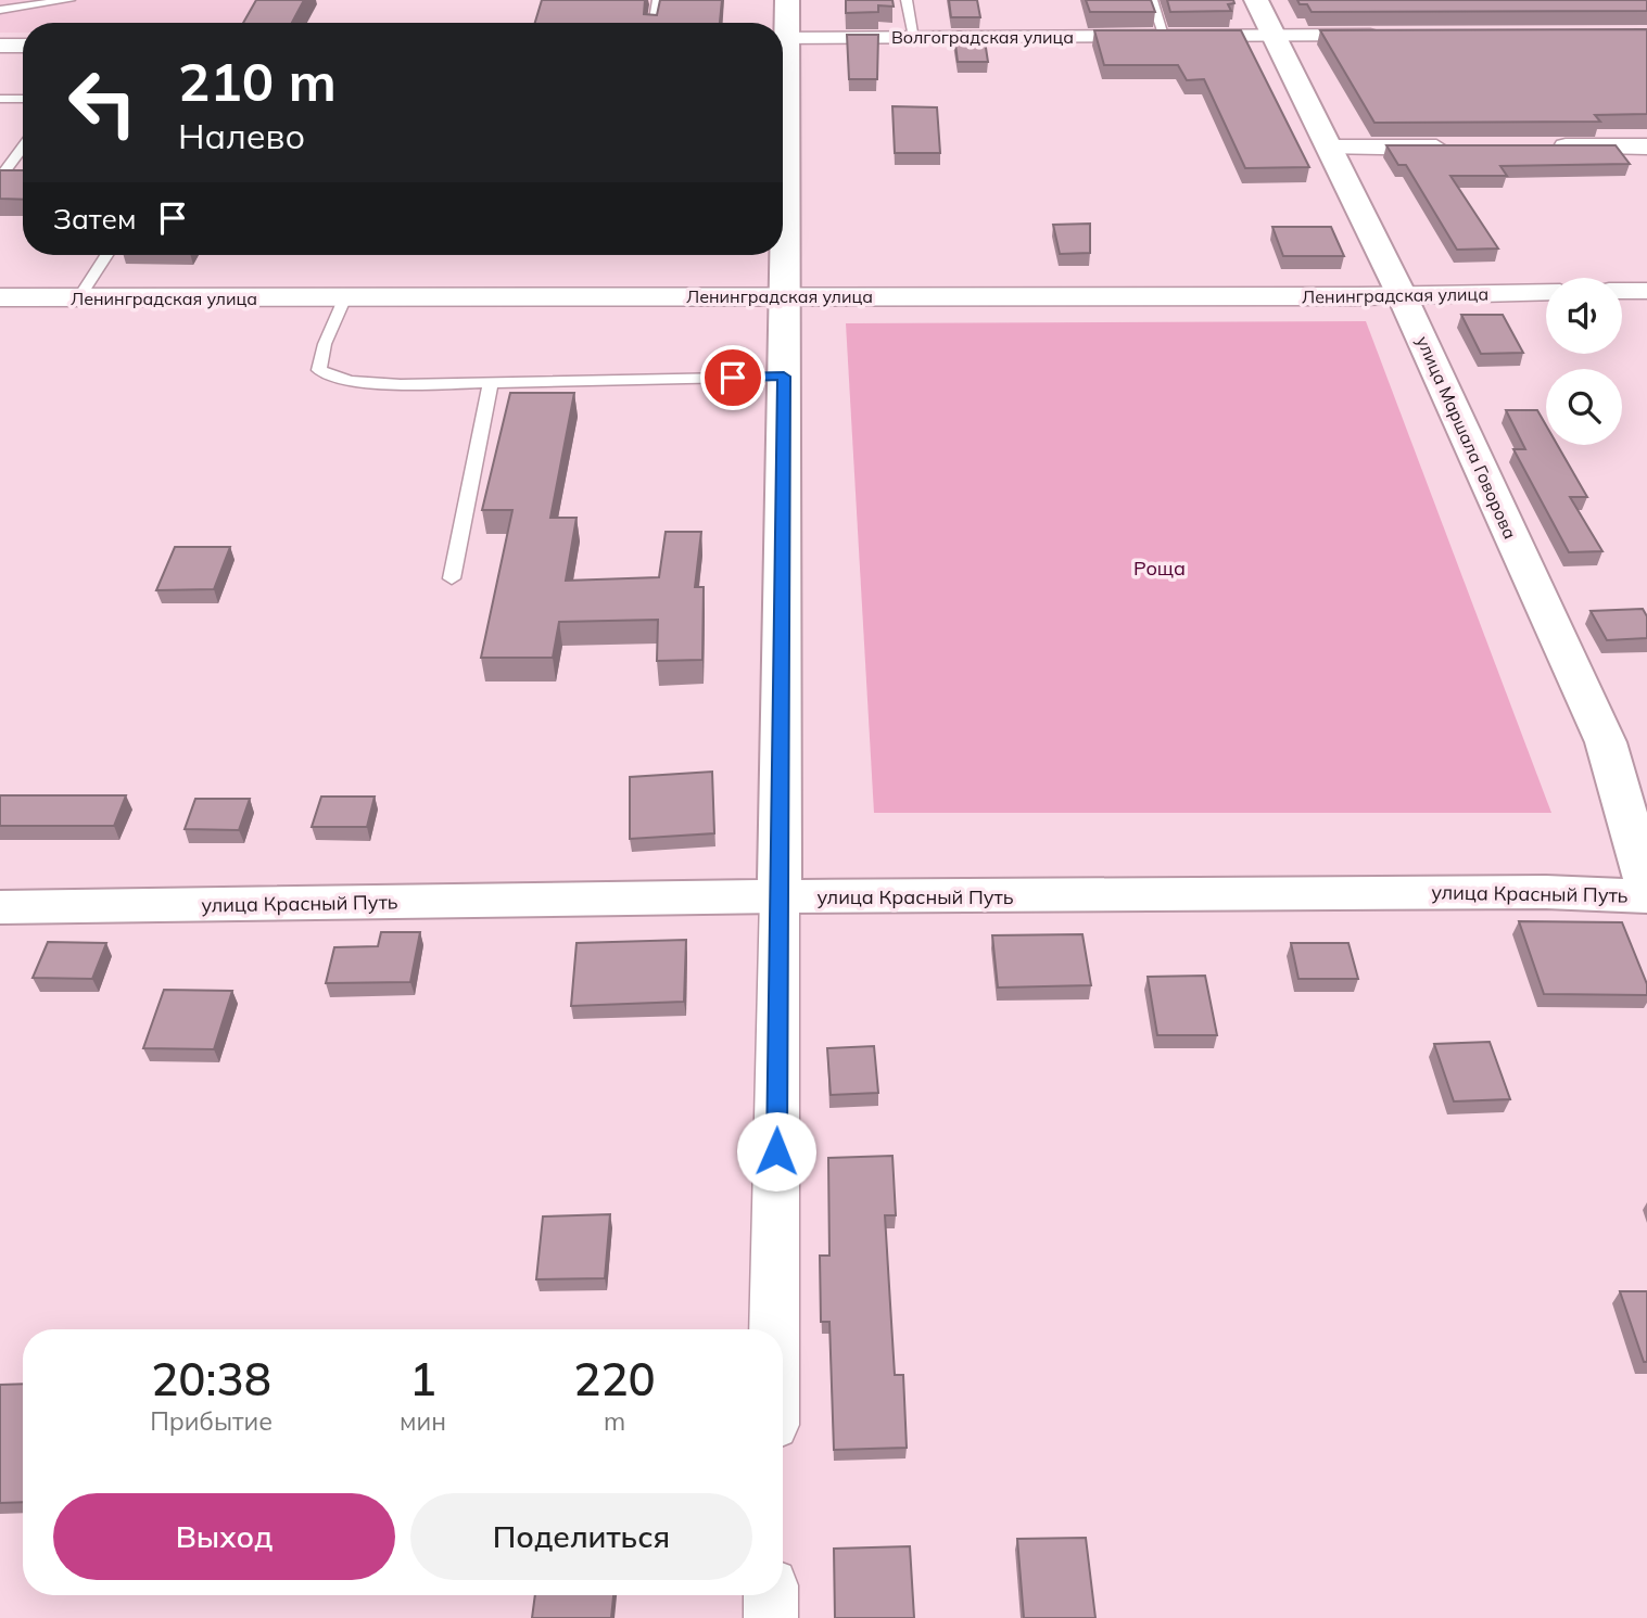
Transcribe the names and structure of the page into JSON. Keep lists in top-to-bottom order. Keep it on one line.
{"streets":{"street":["Волгоградская улица","Ленинградская улица","улица Маршала Говорова","улица Красный Путь"]},"crossings":[["Волгоградская улица","улица Маршала Говорова"],["Ленинградская улица","улица Маршала Говорова"]],"parks":["Роща"],"page":{"turn":["210 m","Налево"],"then":"Затем","eta":["20:38","Прибытие","1","мин","220","m"],"buttons":["Выход","Поделиться"]}}
